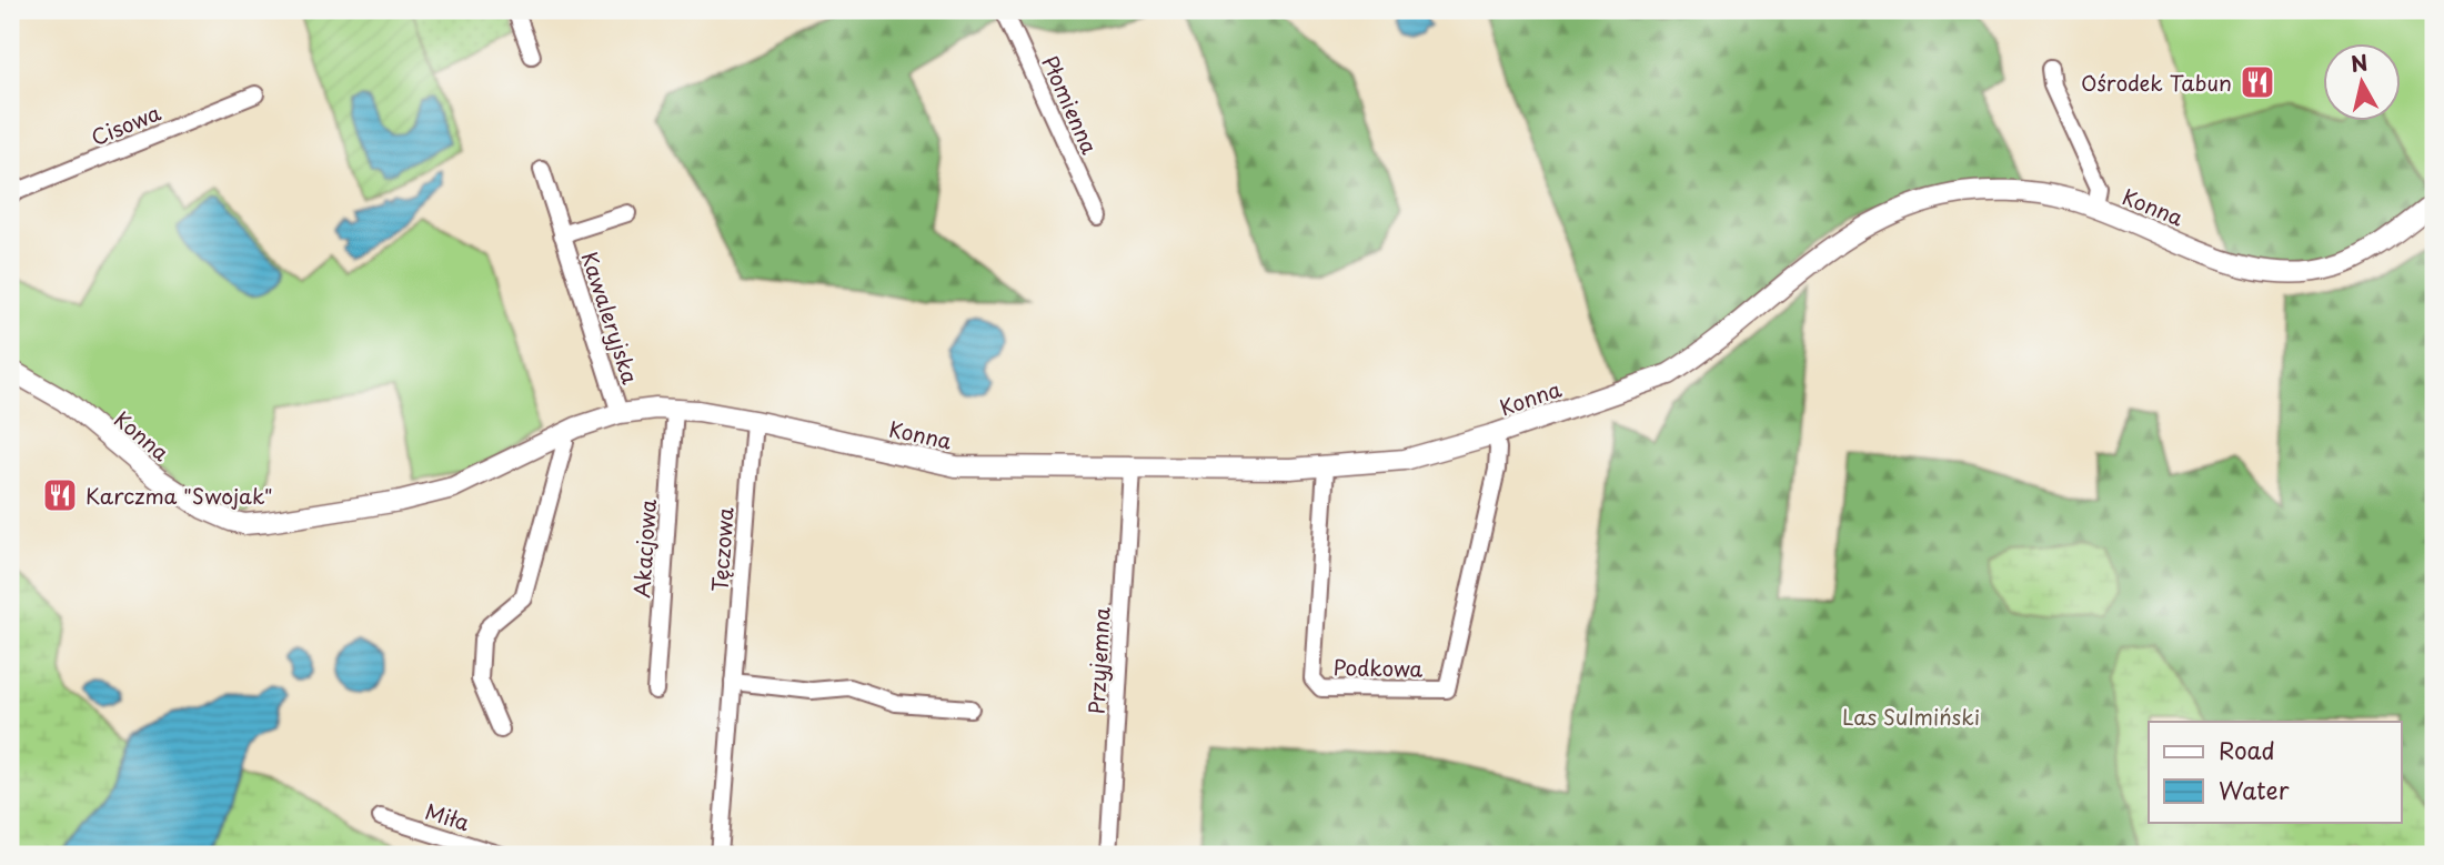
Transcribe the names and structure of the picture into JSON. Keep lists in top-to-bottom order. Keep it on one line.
{"streets":{"street":["Płomienna","Cisowa","Konna","Kawaleryjska","Akacjowa","Tęczowa","Przyjemna","Podkowa","Miła"]},"crossings":[["Konna","Kawaleryjska"],["Konna","Akacjowa"],["Konna","Tęczowa"],["Konna","Przyjemna"],["Konna","Podkowa"]],"parks":["Las Sulmiński"],"places":{"restaurant":["Ośrodek Tabun","Karczma \"Swojak\""]},"legend":["Road","Water"],"north":"top"}
